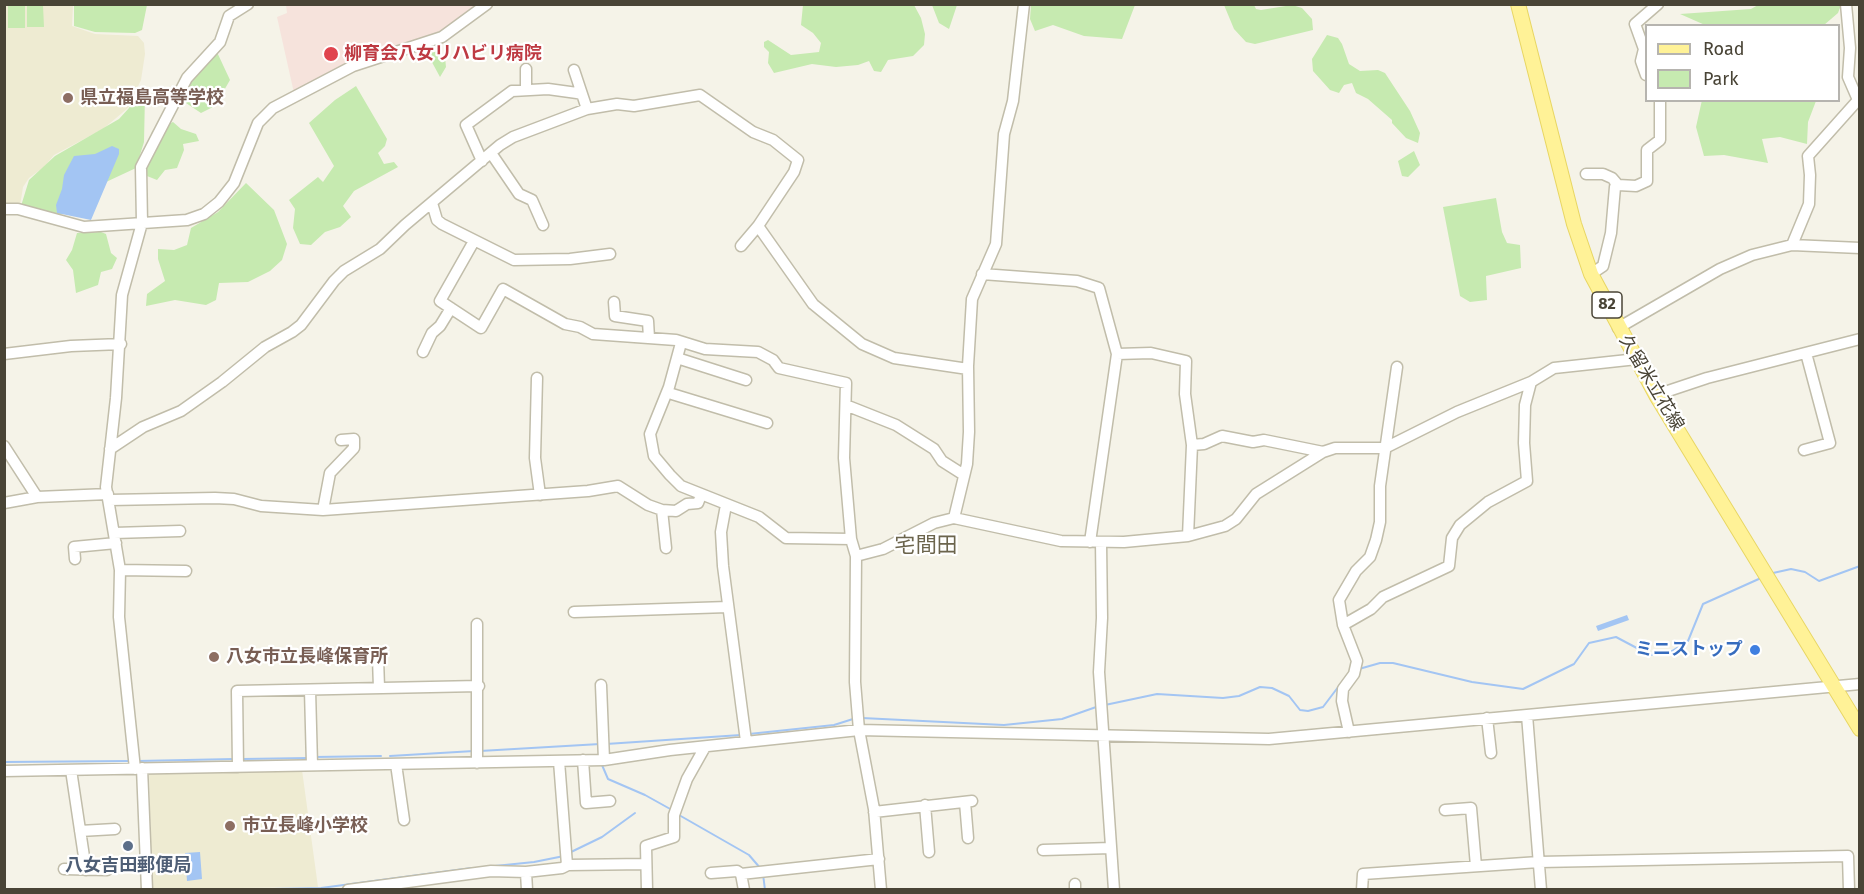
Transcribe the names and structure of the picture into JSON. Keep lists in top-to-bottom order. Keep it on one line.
{"streets":{"main road":["82","久留米立花線"]},"districts":["宅間田"],"places":["柳育会八女リハビリ病院","県立福島高等学校","ミニストップ","八女市立長峰保育所","市立長峰小学校","八女吉田郵便局"],"legend":["Road","Park"]}
